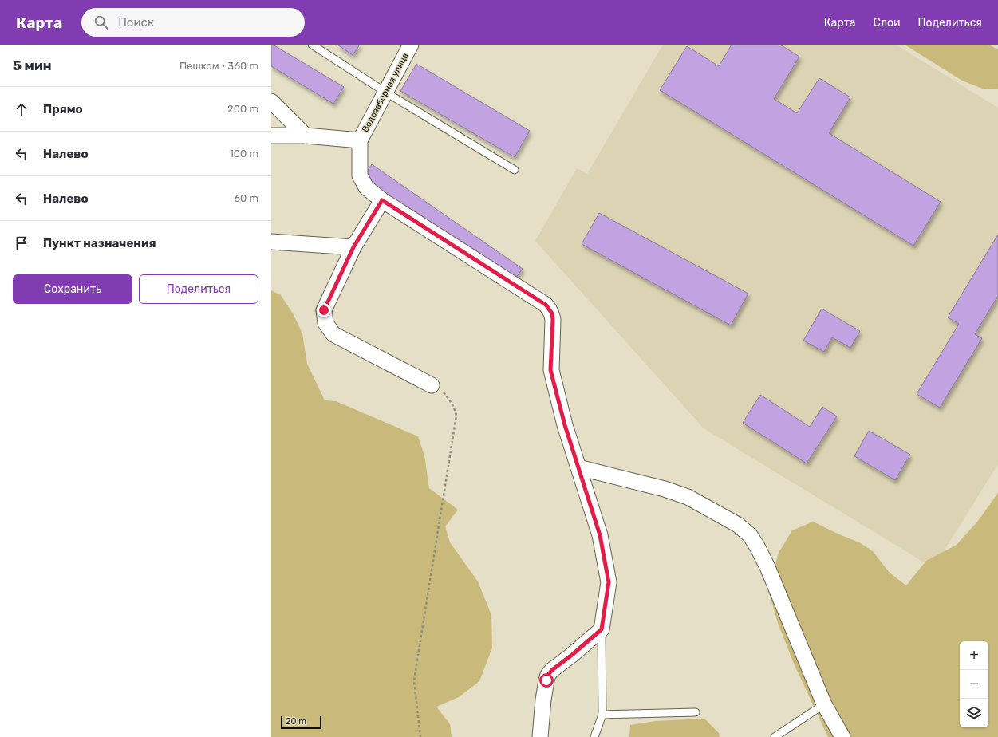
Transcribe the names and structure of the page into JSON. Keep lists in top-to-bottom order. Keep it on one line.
{"streets":{"street":["Водозаборная улица"]},"scale_bar":"20 m","page":{"header":"Карта","search":"Поиск","nav":["Карта","Слои","Поделиться"],"heading":["5 мин","Пешком · 360 m"],"list":[["Прямо","200 m"],["Налево","100 m"],["Налево","60 m"],"Пункт назначения"],"buttons":["Сохранить","Поделиться"],"map_buttons":["+","−"],"scale":"20 m"}}
